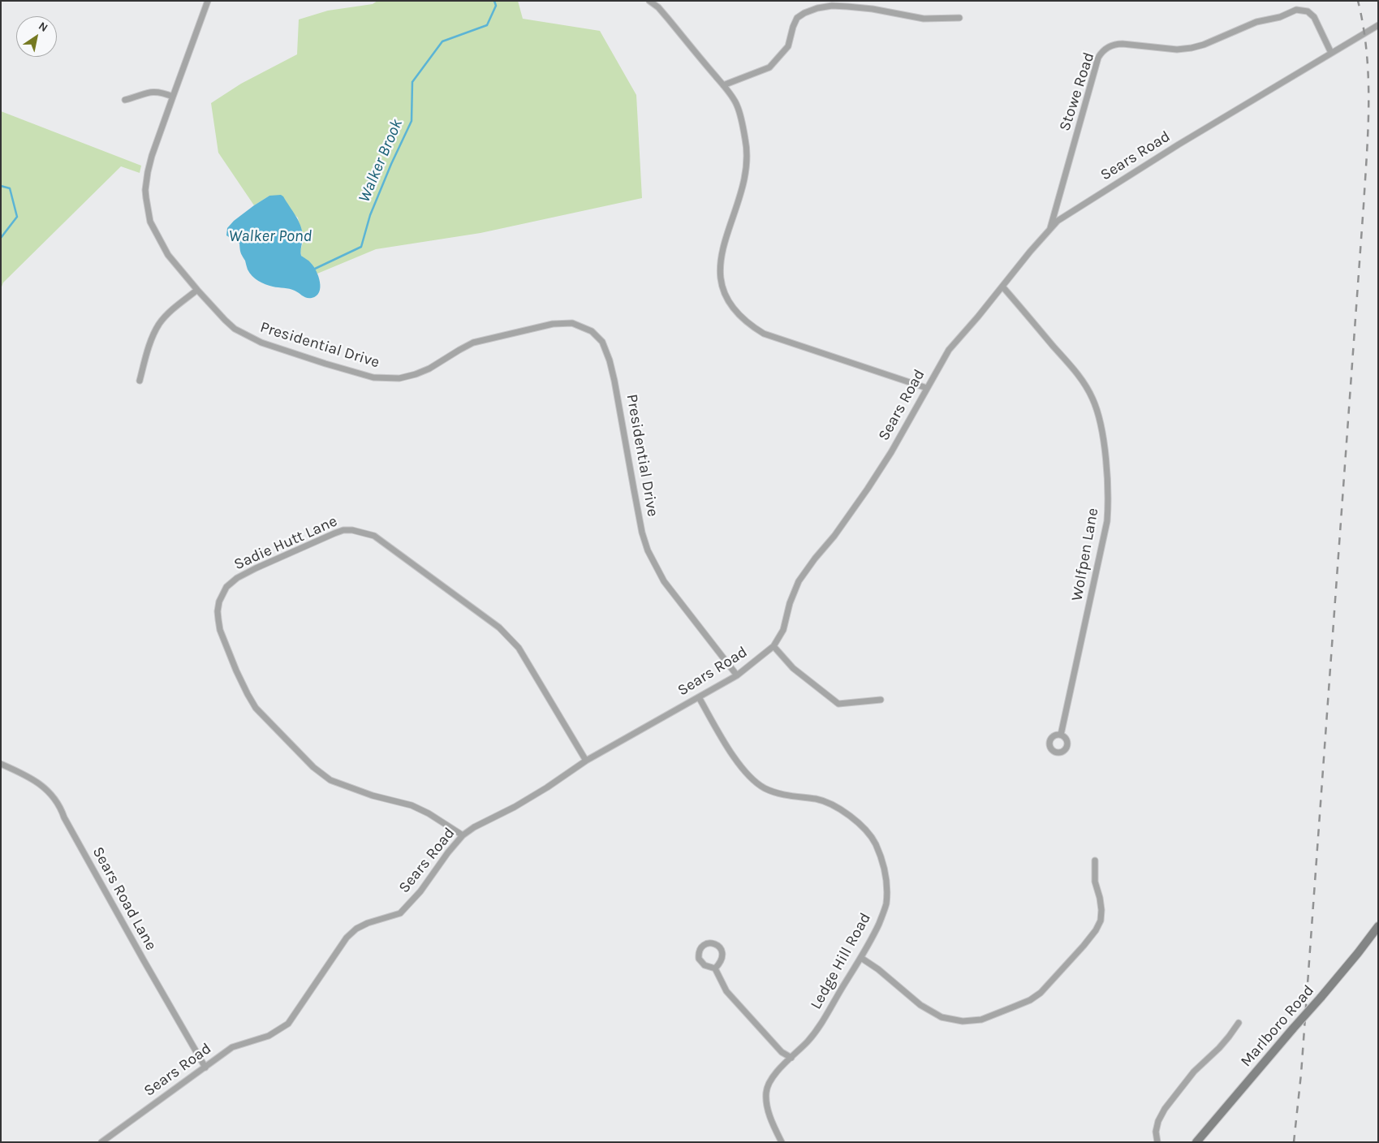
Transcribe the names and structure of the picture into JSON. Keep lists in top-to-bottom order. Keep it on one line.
{"streets":{"main road":["Marlboro Road"],"street":["Stowe Road","Sears Road","Presidential Drive","Sadie Hutt Lane","Wolfpen Lane","Sears Road Lane","Ledge Hill Road"]},"crossings":[["Stowe Road","Sears Road"],["Sears Road","Presidential Drive"],["Sears Road","Sadie Hutt Lane"],["Sears Road","Wolfpen Lane"],["Sears Road","Sears Road Lane"],["Sears Road","Ledge Hill Road"]],"water":["Walker Brook","Walker Pond"],"north":"top right"}
